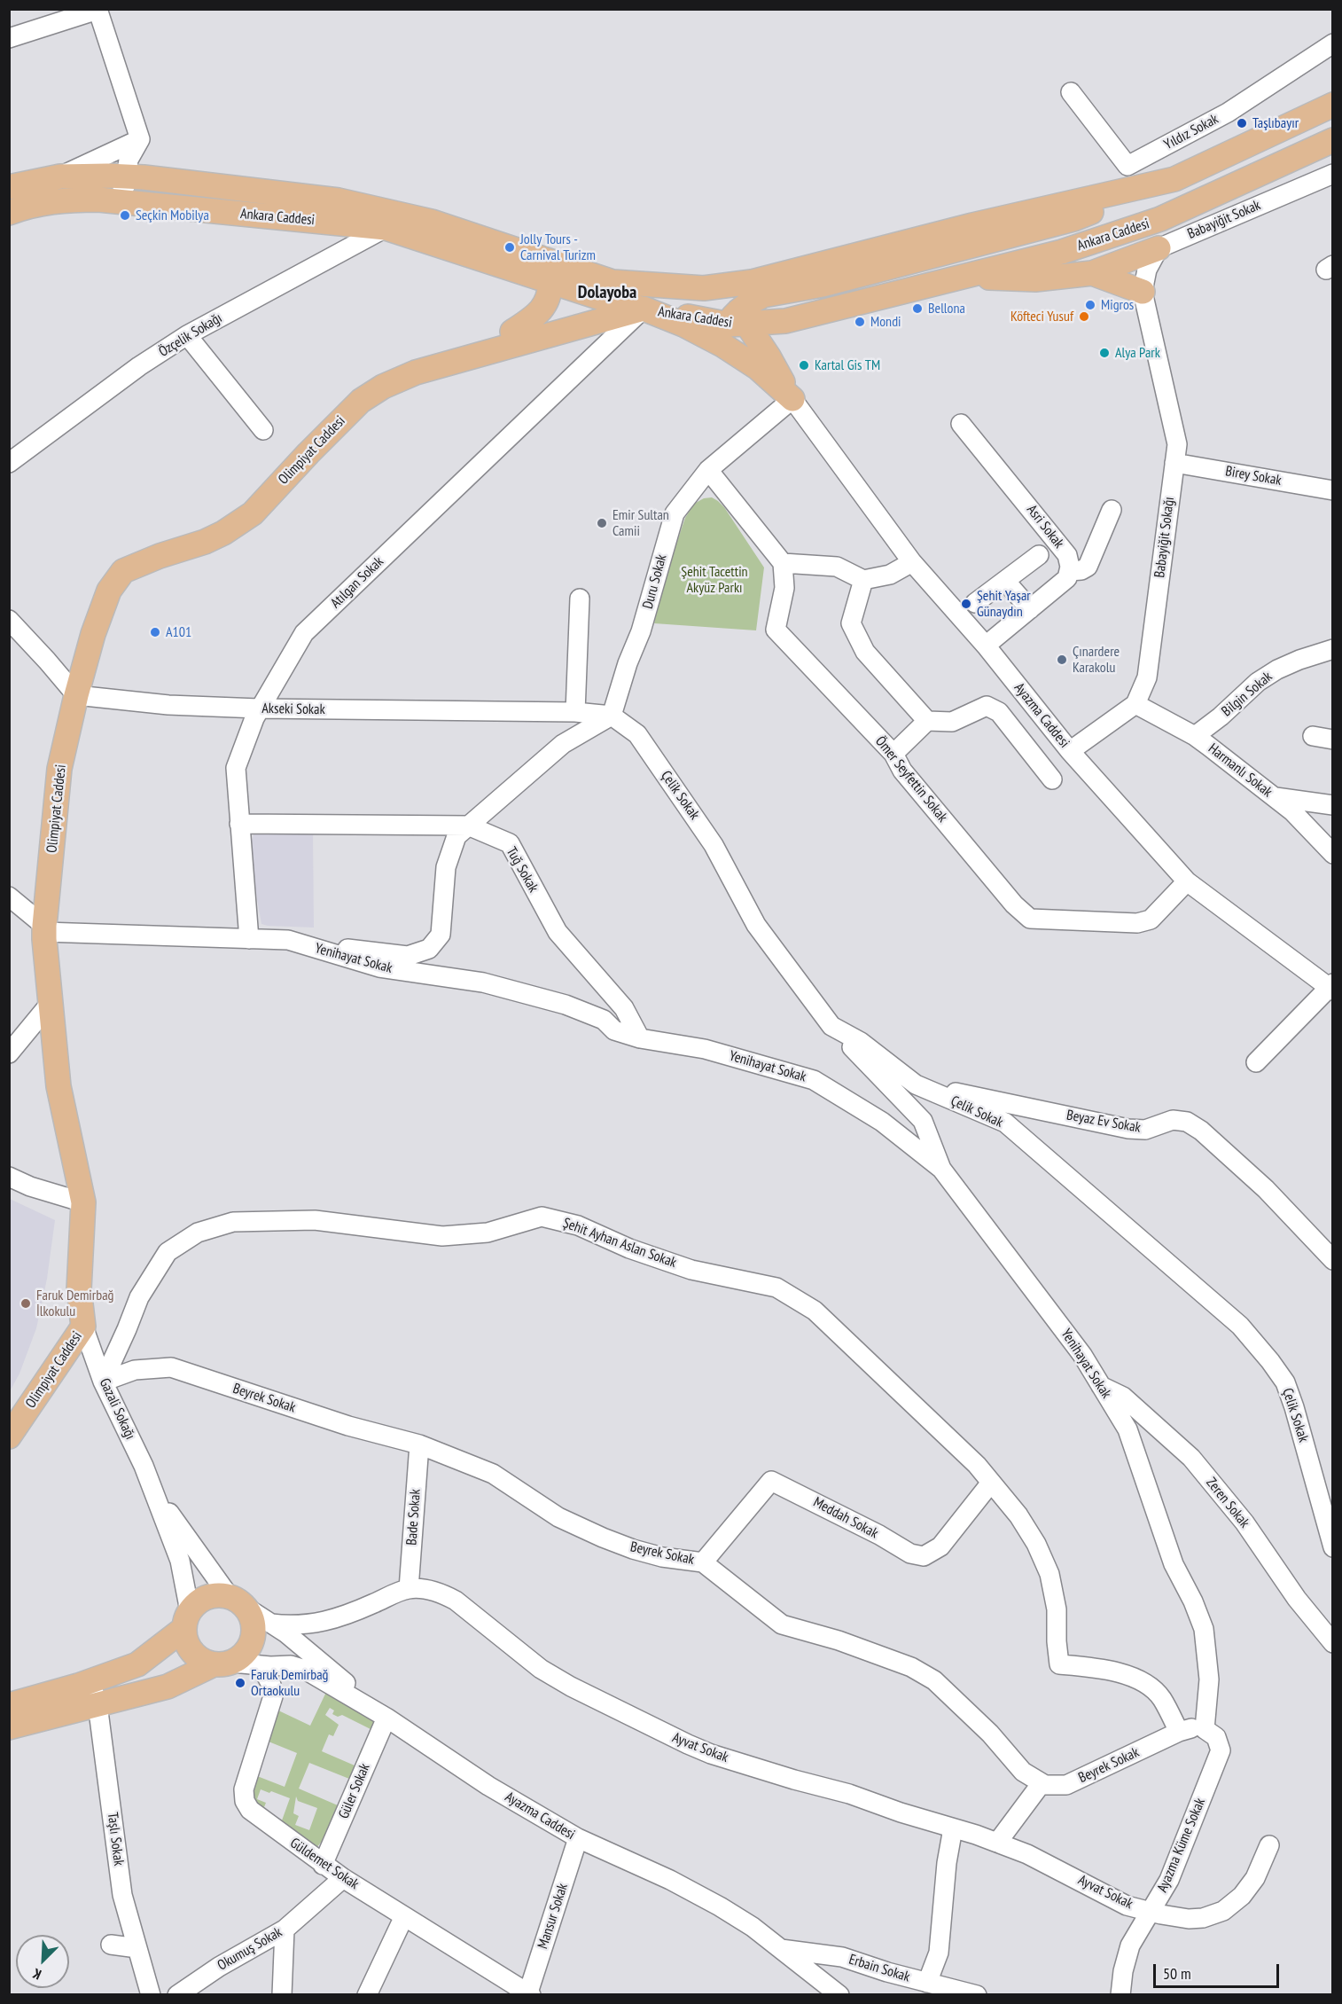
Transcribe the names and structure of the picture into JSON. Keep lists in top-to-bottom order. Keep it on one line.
{"streets":{"main road":["Ankara Caddesi","Olimpiyat Caddesi","Ayazma Caddesi"],"street":["Yıldız Sokak","Babayiğit Sokak","Özçelik Sokağı","Birey Sokak","Asri Sokak","Babayiğit Sokağı","Duru Sokak","Atılgan Sokak","Bilgin Sokak","Akseki Sokak","Harmanlı Sokak","Ömer Seyfettin Sokak","Çelik Sokak","Tuğ Sokak","Yenihayat Sokak","Beyaz Ev Sokak","Şehit Ayhan Aslan Sokak","Beyrek Sokak","Gazali Sokağı","Zeren Sokak","Bade Sokak","Meddah Sokak","Ayvat Sokak","Güler Sokak","Taşlı Sokak","Ayazma Küme Sokak","Güldemet Sokak","Mansur Sokak","Okumuş Sokak","Erbain Sokak"]},"crossings":[["Ankara Caddesi","Özçelik Sokağı"],["Ankara Caddesi","Atılgan Sokak"],["Olimpiyat Caddesi","Akseki Sokak"],["Olimpiyat Caddesi","Yenihayat Sokak"],["Olimpiyat Caddesi","Gazali Sokağı"],["Birey Sokak","Babayiğit Sokağı"],["Babayiğit Sokağı","Harmanlı Sokak"],["Duru Sokak","Akseki Sokak"],["Duru Sokak","Ayazma Caddesi"],["Duru Sokak","Çelik Sokak"],["Atılgan Sokak","Akseki Sokak"],["Atılgan Sokak","Tuğ Sokak"],["Atılgan Sokak","Yenihayat Sokak"],["Bilgin Sokak","Harmanlı Sokak"],["Akseki Sokak","Çelik Sokak"],["Ayazma Caddesi","Ömer Seyfettin Sokak"],["Ayazma Caddesi","Güler Sokak"],["Ayazma Caddesi","Güldemet Sokak"],["Ayazma Caddesi","Mansur Sokak"],["Ayazma Caddesi","Erbain Sokak"],["Çelik Sokak","Beyaz Ev Sokak"],["Tuğ Sokak","Yenihayat Sokak"],["Yenihayat Sokak","Beyrek Sokak"],["Yenihayat Sokak","Zeren Sokak"],["Yenihayat Sokak","Ayazma Küme Sokak"],["Şehit Ayhan Aslan Sokak","Beyrek Sokak"],["Şehit Ayhan Aslan Sokak","Gazali Sokağı"],["Şehit Ayhan Aslan Sokak","Meddah Sokak"],["Beyrek Sokak","Gazali Sokağı"],["Beyrek Sokak","Bade Sokak"],["Beyrek Sokak","Meddah Sokak"],["Beyrek Sokak","Ayazma Küme Sokak"],["Bade Sokak","Ayvat Sokak"],["Ayvat Sokak","Ayazma Küme Sokak"],["Güler Sokak","Güldemet Sokak"],["Güldemet Sokak","Mansur Sokak"],["Güldemet Sokak","Okumuş Sokak"]],"districts":["Dolayoba"],"parks":["Şehit Tacettin Akyüz Parkı"],"places":["Taşlıbayır","Seçkin Mobilya","Jolly Tours - Carnival Turizm","Migros","Bellona","Köfteci Yusuf","Mondi","Alya Park","Kartal Gis TM","Emir Sultan Camii","Şehit Yaşar Günaydın","A101","Çınardere Karakolu","Faruk Demirbağ İlkokulu","Faruk Demirbağ Ortaokulu"],"scale_bar":"50 m","north":"bottom left"}
